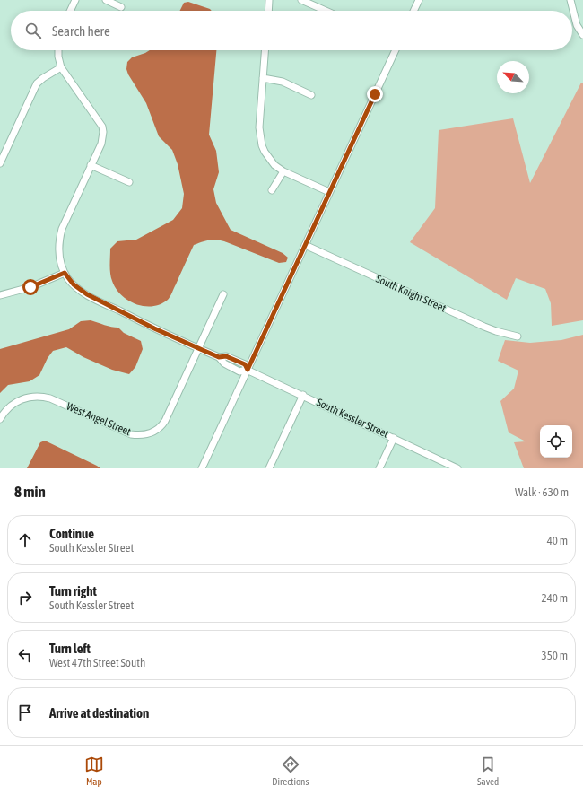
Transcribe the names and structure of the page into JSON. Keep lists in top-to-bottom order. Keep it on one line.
{"streets":{"street":["South Knight Street","South Kessler Street","West Angel Street"]},"crossings":[["South Kessler Street","West Angel Street"]],"north":"top left","page":{"search":"Search here","heading":["8 min","Walk · 630 m"],"list":[["Continue","South Kessler Street","40 m"],["Turn right","South Kessler Street","240 m"],["Turn left","West 47th Street South","350 m"],"Arrive at destination"],"nav":["Map","Directions","Saved"]}}
